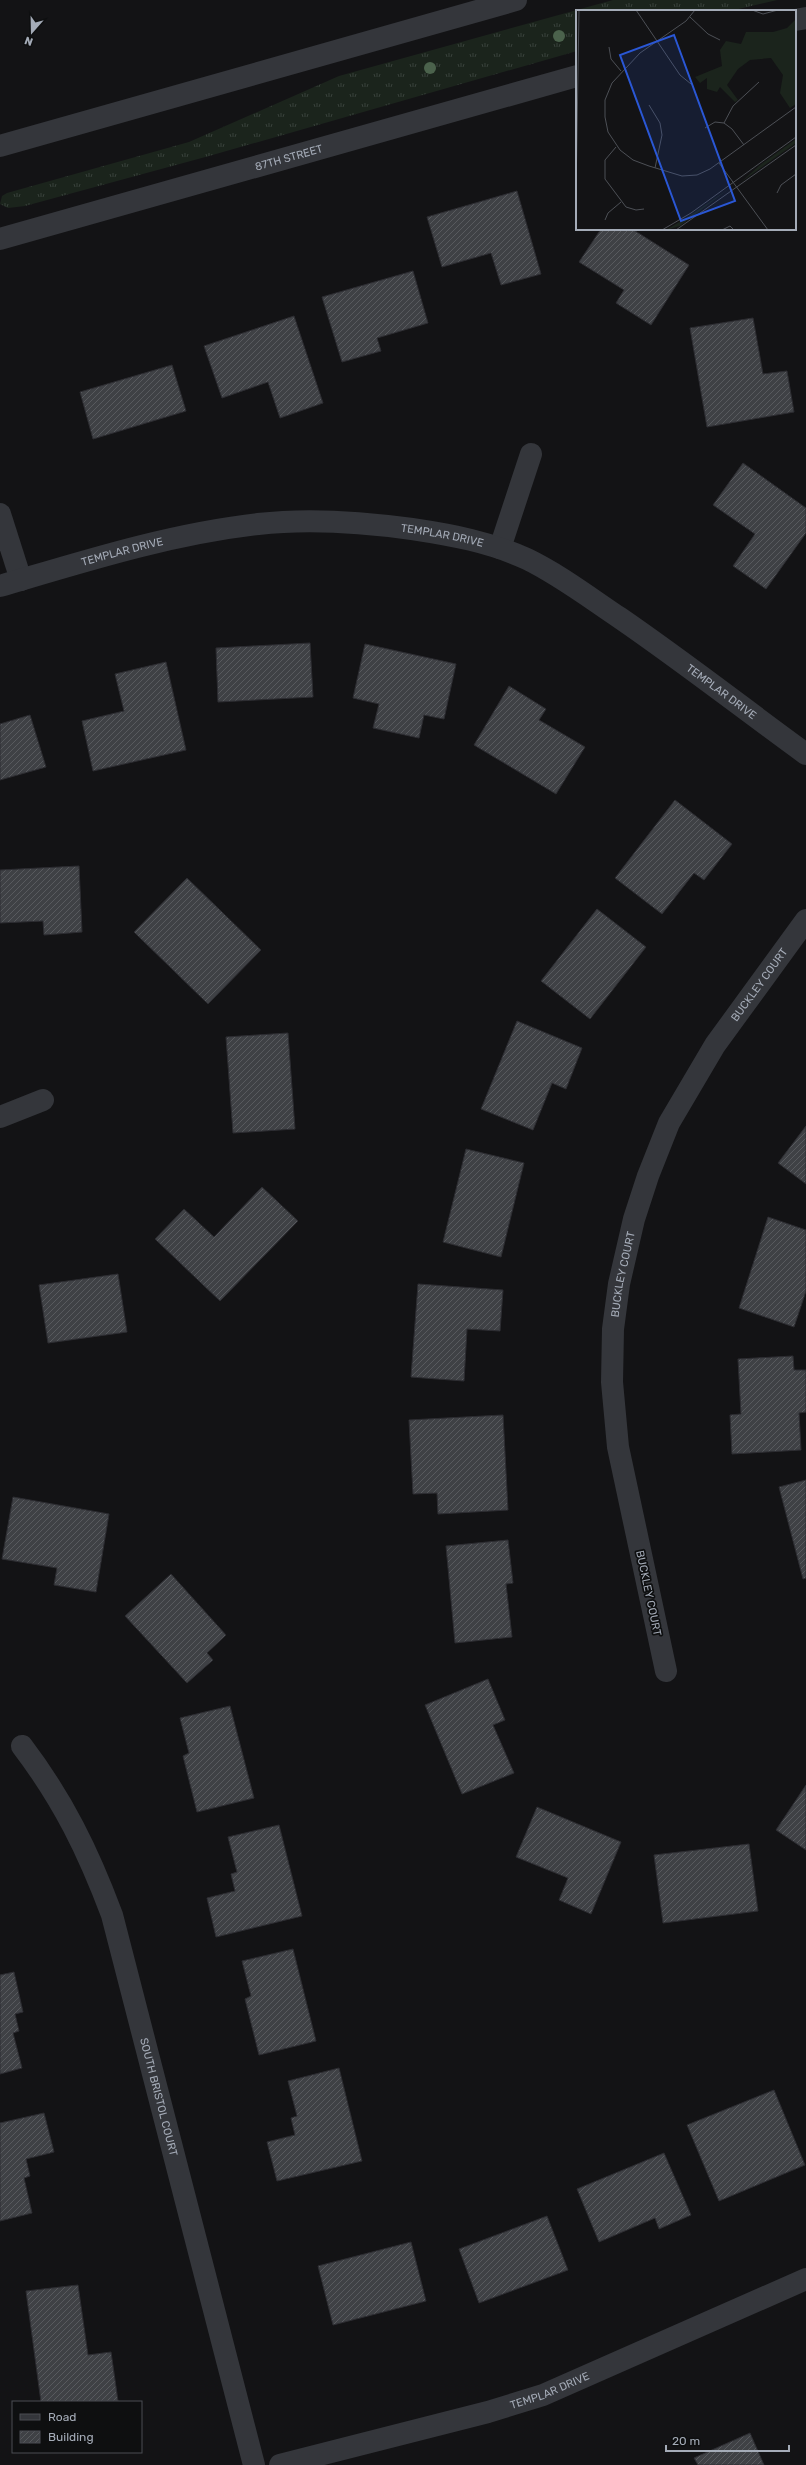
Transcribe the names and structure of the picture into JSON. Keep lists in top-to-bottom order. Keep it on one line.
{"streets":{"street":["87TH STREET","TEMPLAR DRIVE","BUCKLEY COURT","SOUTH BRISTOL COURT"]},"legend":["Road","Building"],"scale_bar":"20 m","north":"bottom"}
